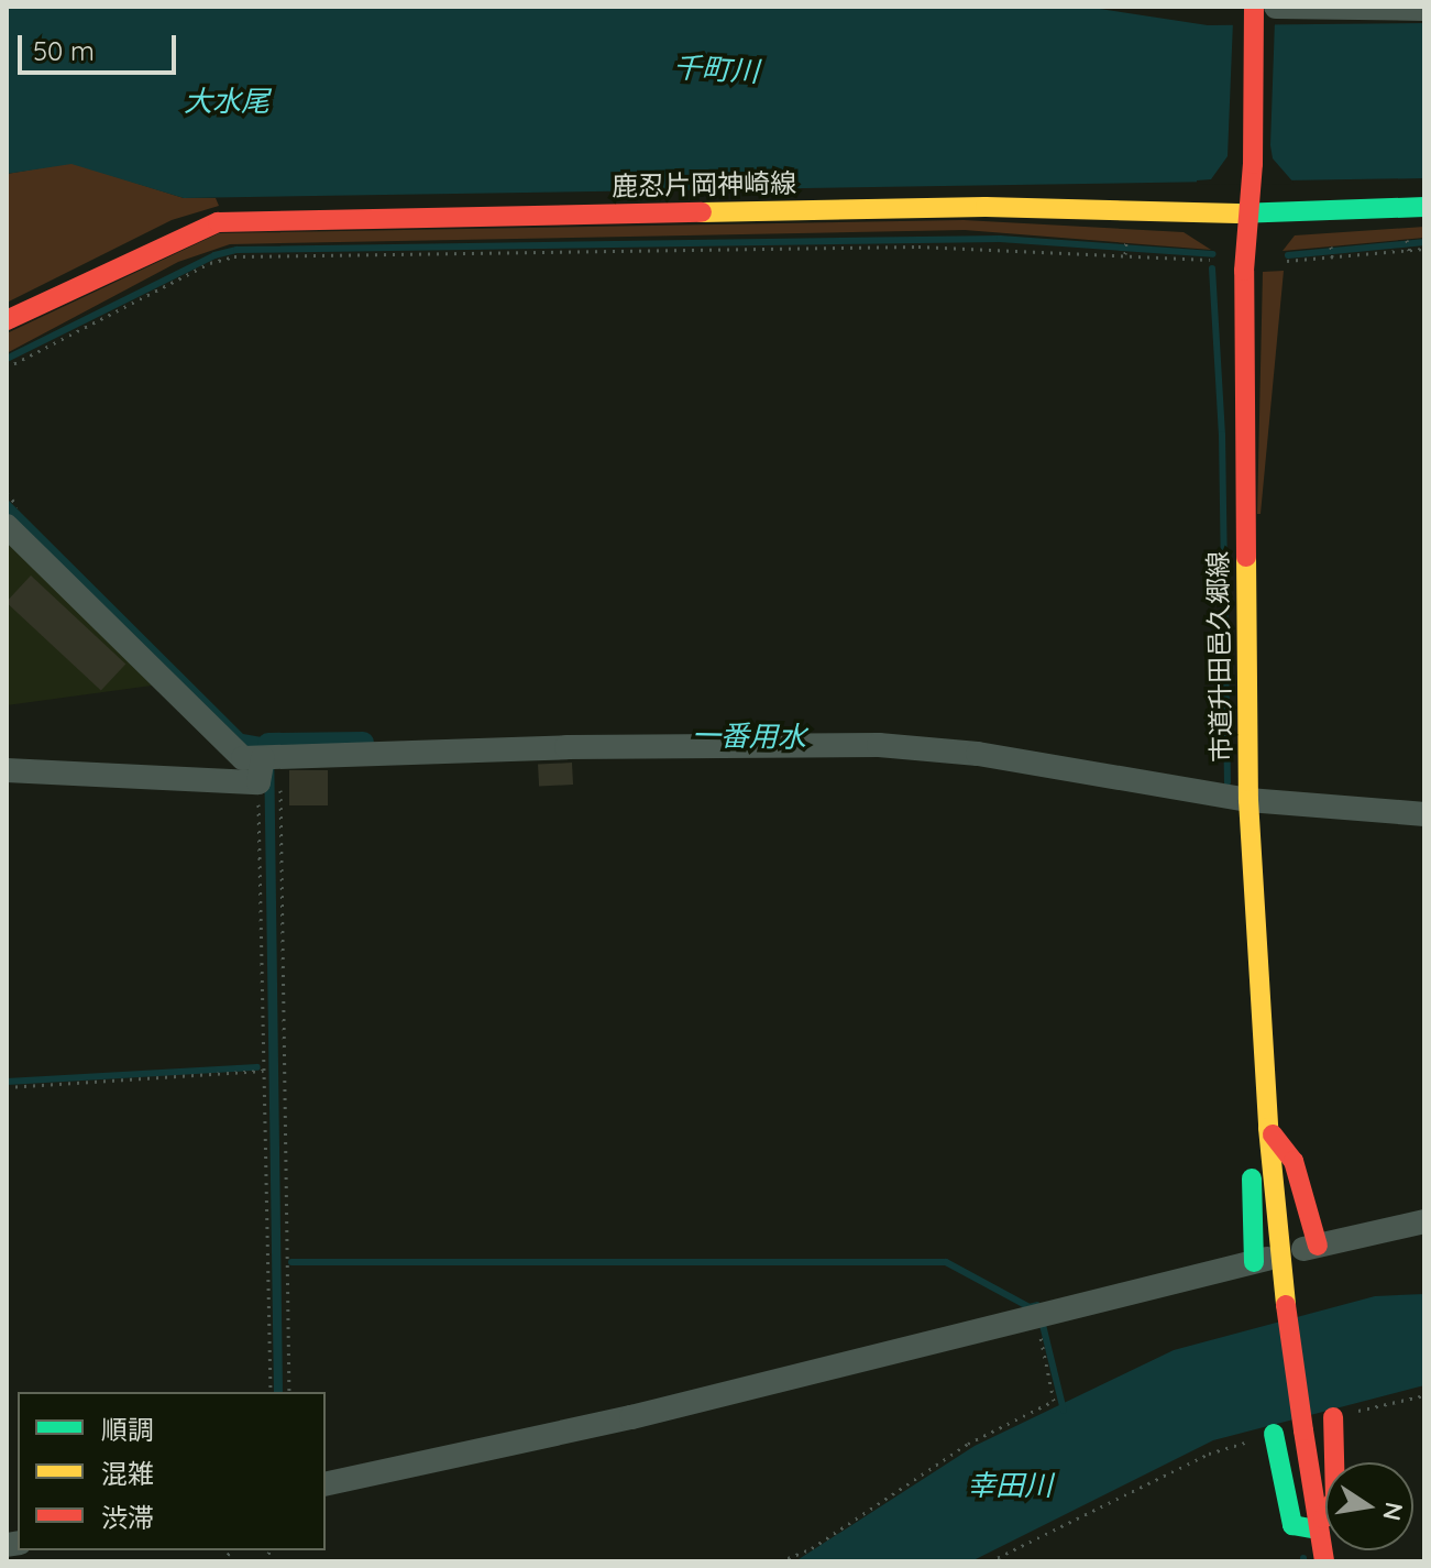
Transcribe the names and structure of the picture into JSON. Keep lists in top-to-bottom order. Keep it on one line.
{"streets":{"street":["鹿忍片岡神崎線","市道升田邑久郷線"]},"crossings":[["鹿忍片岡神崎線","市道升田邑久郷線"]],"water":["千町川","大水尾","一番用水","幸田川"],"legend":["順調","混雑","渋滞"],"scale_bar":"50 m","north":"right"}
